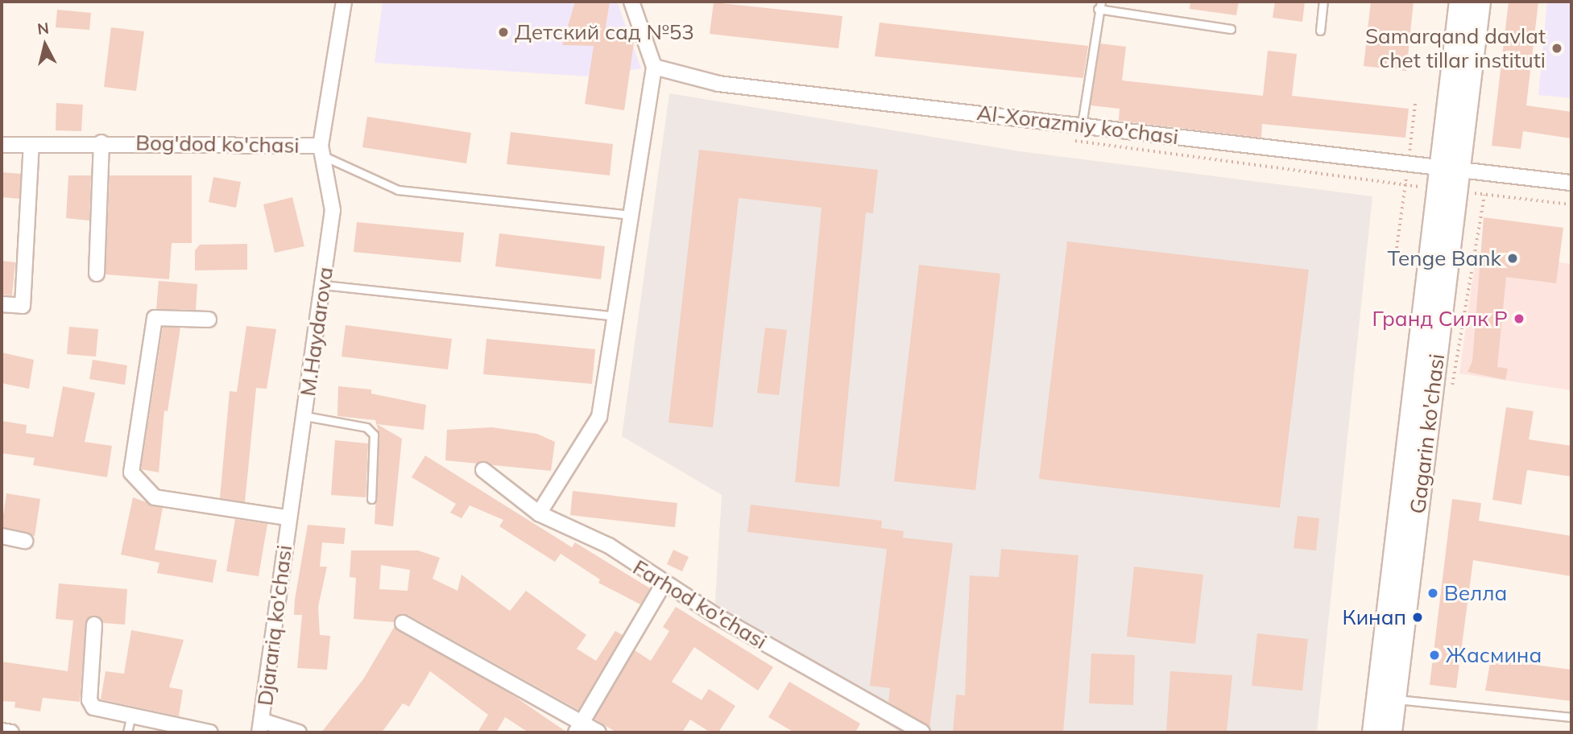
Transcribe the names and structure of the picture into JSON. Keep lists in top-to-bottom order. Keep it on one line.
{"streets":{"main road":["Gagarin ko'chasi"],"street":["Al-Xorazmiy ko'chasi","Bog'dod ko'chasi","M.Haydarova","Farhod ko'chasi","Djarariq ko'chasi"]},"crossings":[["Al-Xorazmiy ko'chasi","Gagarin ko'chasi"],["Bog'dod ko'chasi","M.Haydarova"],["M.Haydarova","Djarariq ko'chasi"]],"places":["Детский сад №53","Samarqand davlat chet tillar instituti","Tenge Bank","Гранд Силк Р","Велла","Кинап","Жасмина"],"north":"top"}
